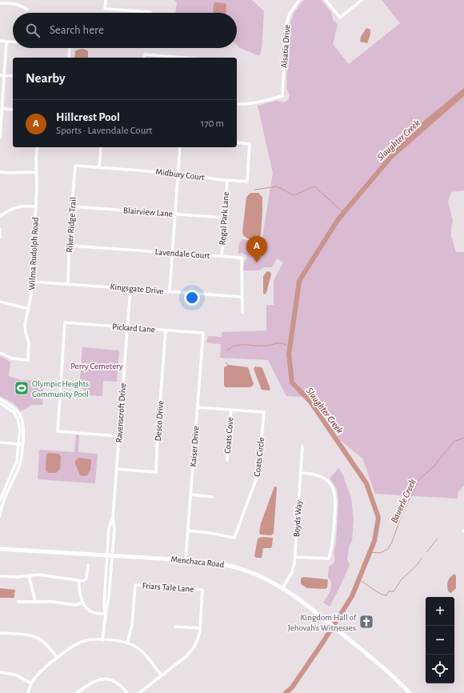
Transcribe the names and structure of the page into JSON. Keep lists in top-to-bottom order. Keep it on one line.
{"streets":{"main road":["Menchaca Road"],"street":["Alsatia Drive","Midbury Court","Blairview Lane","Regal Park Lane","Riker Ridge Trail","Wilma Rudolph Road","Lavendale Court","Kingsgate Drive","Pickard Lane","Ravenscroft Drive","Desco Drive","Coats Cove","Kaiser Drive","Coats Circle","Boyds Way","Friars Tale Lane"]},"crossings":[["Midbury Court","Regal Park Lane"],["Midbury Court","Riker Ridge Trail"],["Blairview Lane","Regal Park Lane"],["Blairview Lane","Riker Ridge Trail"],["Regal Park Lane","Lavendale Court"],["Riker Ridge Trail","Lavendale Court"],["Riker Ridge Trail","Kingsgate Drive"],["Wilma Rudolph Road","Kingsgate Drive"],["Lavendale Court","Kingsgate Drive"],["Kingsgate Drive","Ravenscroft Drive"],["Pickard Lane","Ravenscroft Drive"],["Pickard Lane","Desco Drive"],["Pickard Lane","Kaiser Drive"],["Ravenscroft Drive","Desco Drive"],["Ravenscroft Drive","Menchaca Road"],["Coats Cove","Coats Circle"],["Kaiser Drive","Coats Circle"],["Kaiser Drive","Menchaca Road"],["Boyds Way","Menchaca Road"]],"water":["Slaughter Creek","Bauerle Creek"],"parks":["Perry Cemetery"],"places":{"sports":["Olympic Heights Community Pool"],"church":["Kingdom Hall of Jehovah's Witnesses"]},"page":{"search":"Search here","heading":"Nearby","list":[{"mark":"A","name":"Hillcrest Pool","note":"Sports · Lavendale Court","value":"170 m"}],"pins":"A","map_buttons":["+","−"]}}
